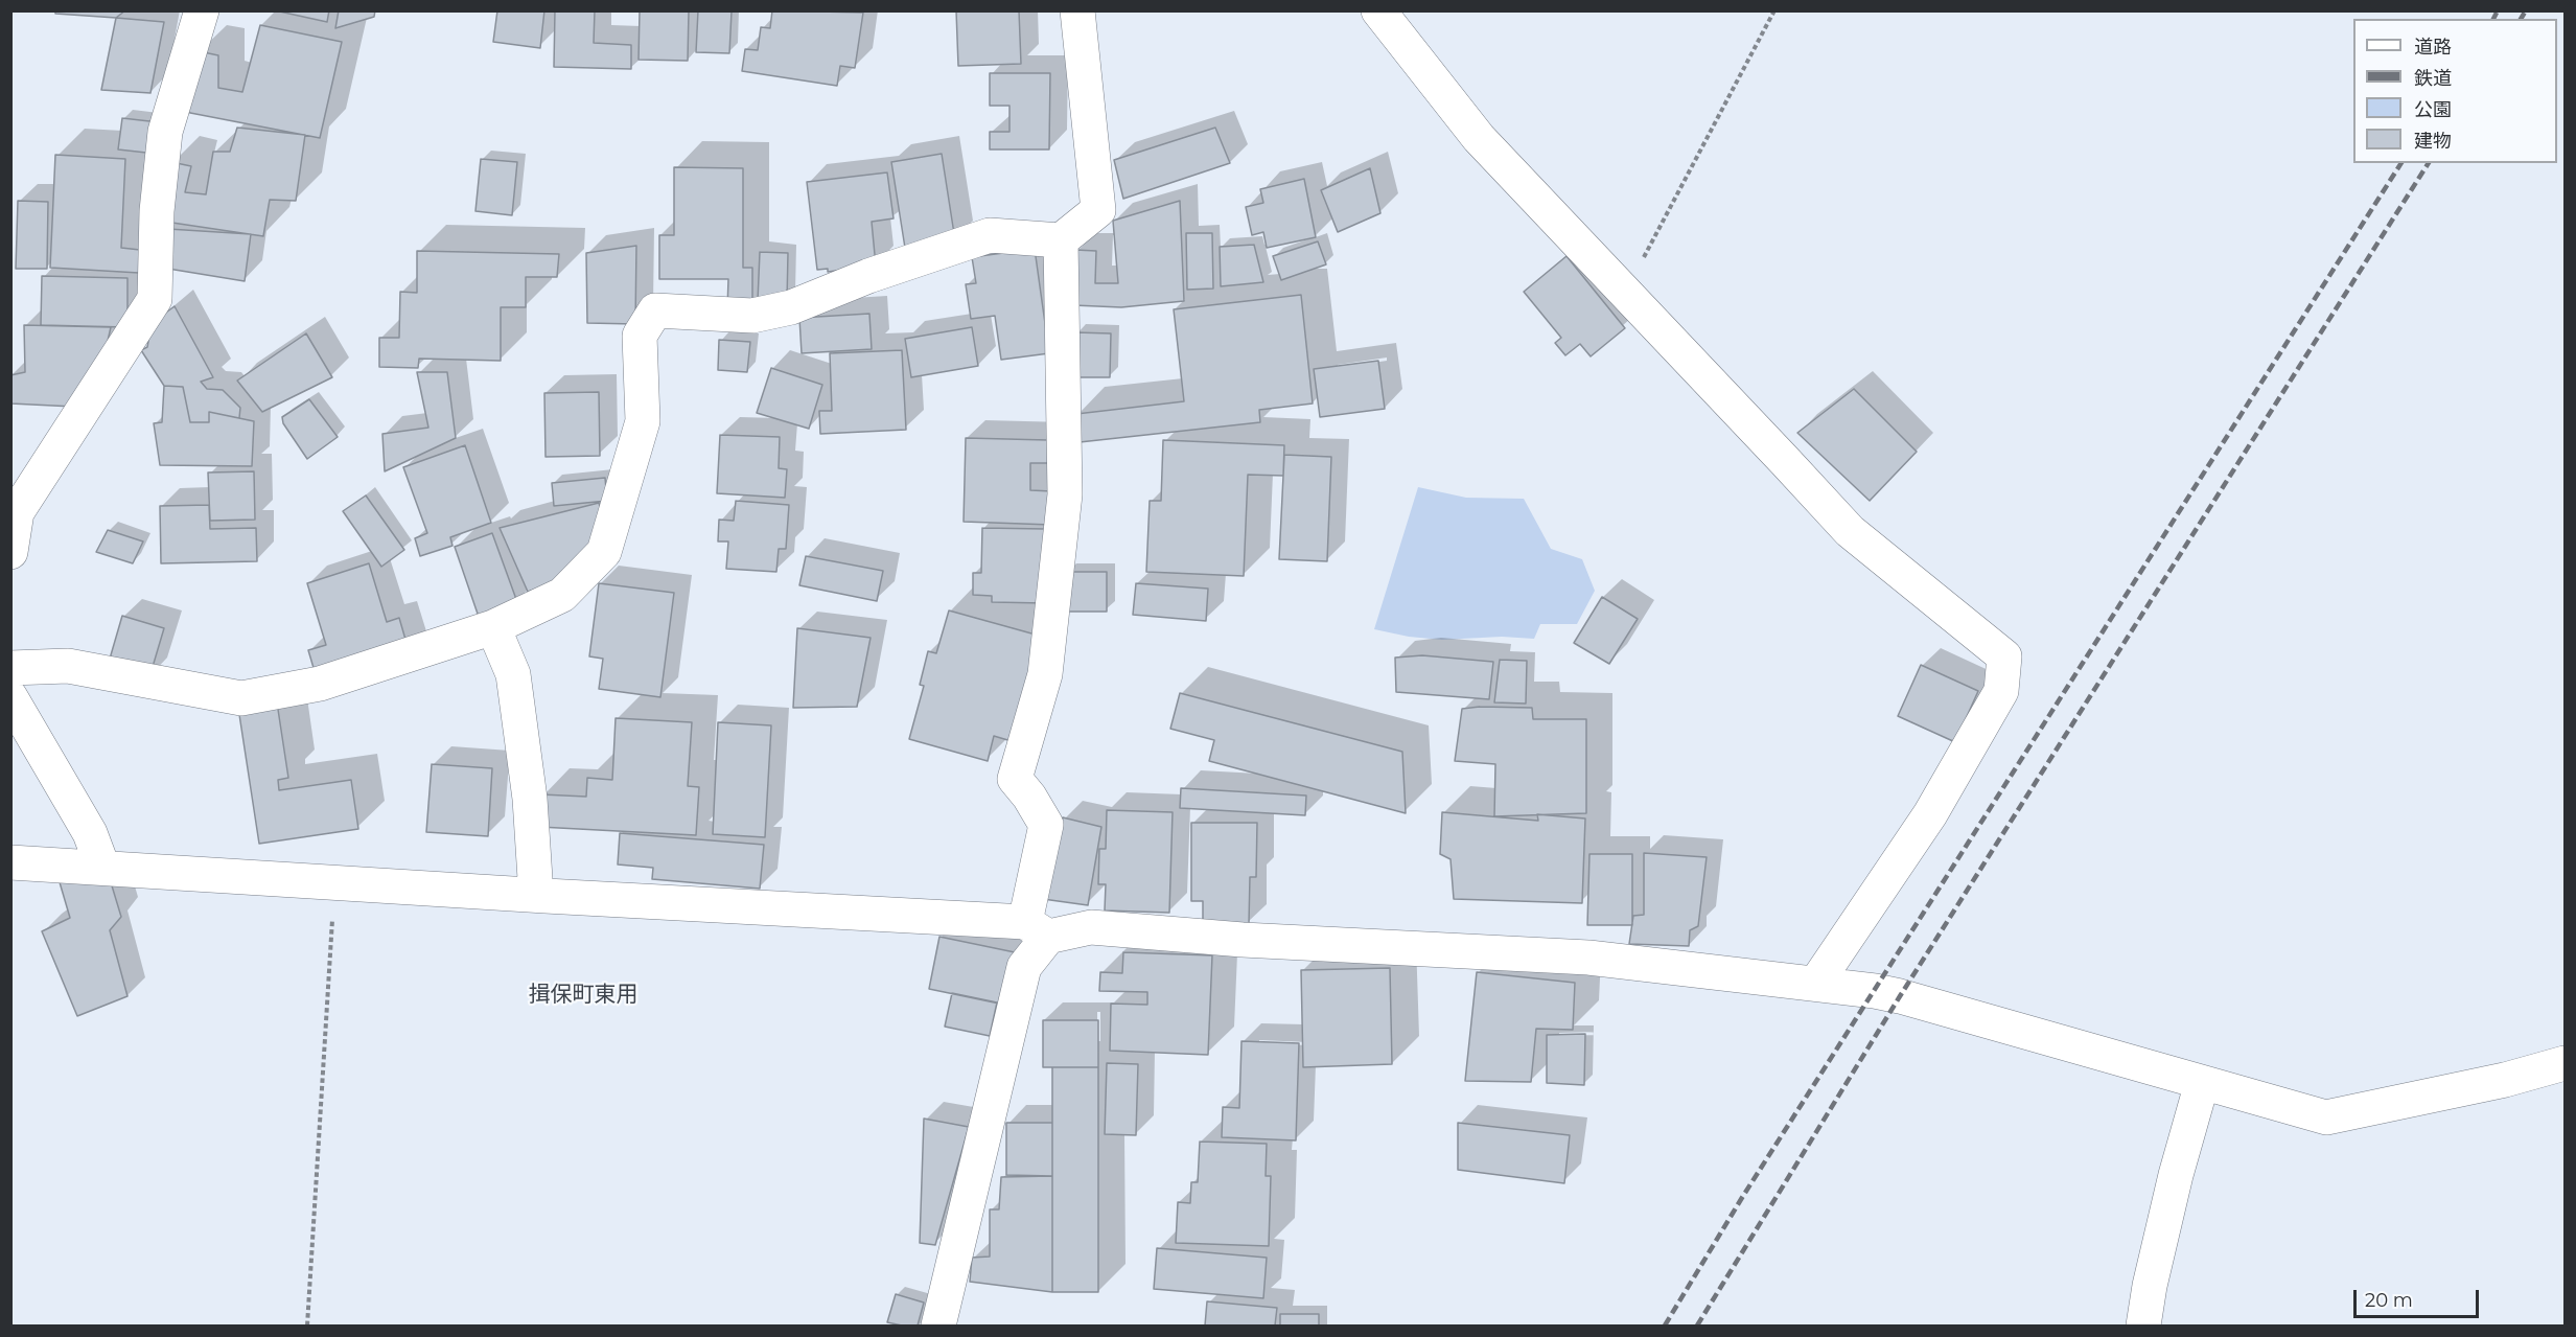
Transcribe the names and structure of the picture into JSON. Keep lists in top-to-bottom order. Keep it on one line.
{"districts":["揖保町東用"],"legend":["道路","鉄道","公園","建物"],"scale_bar":"20 m"}
